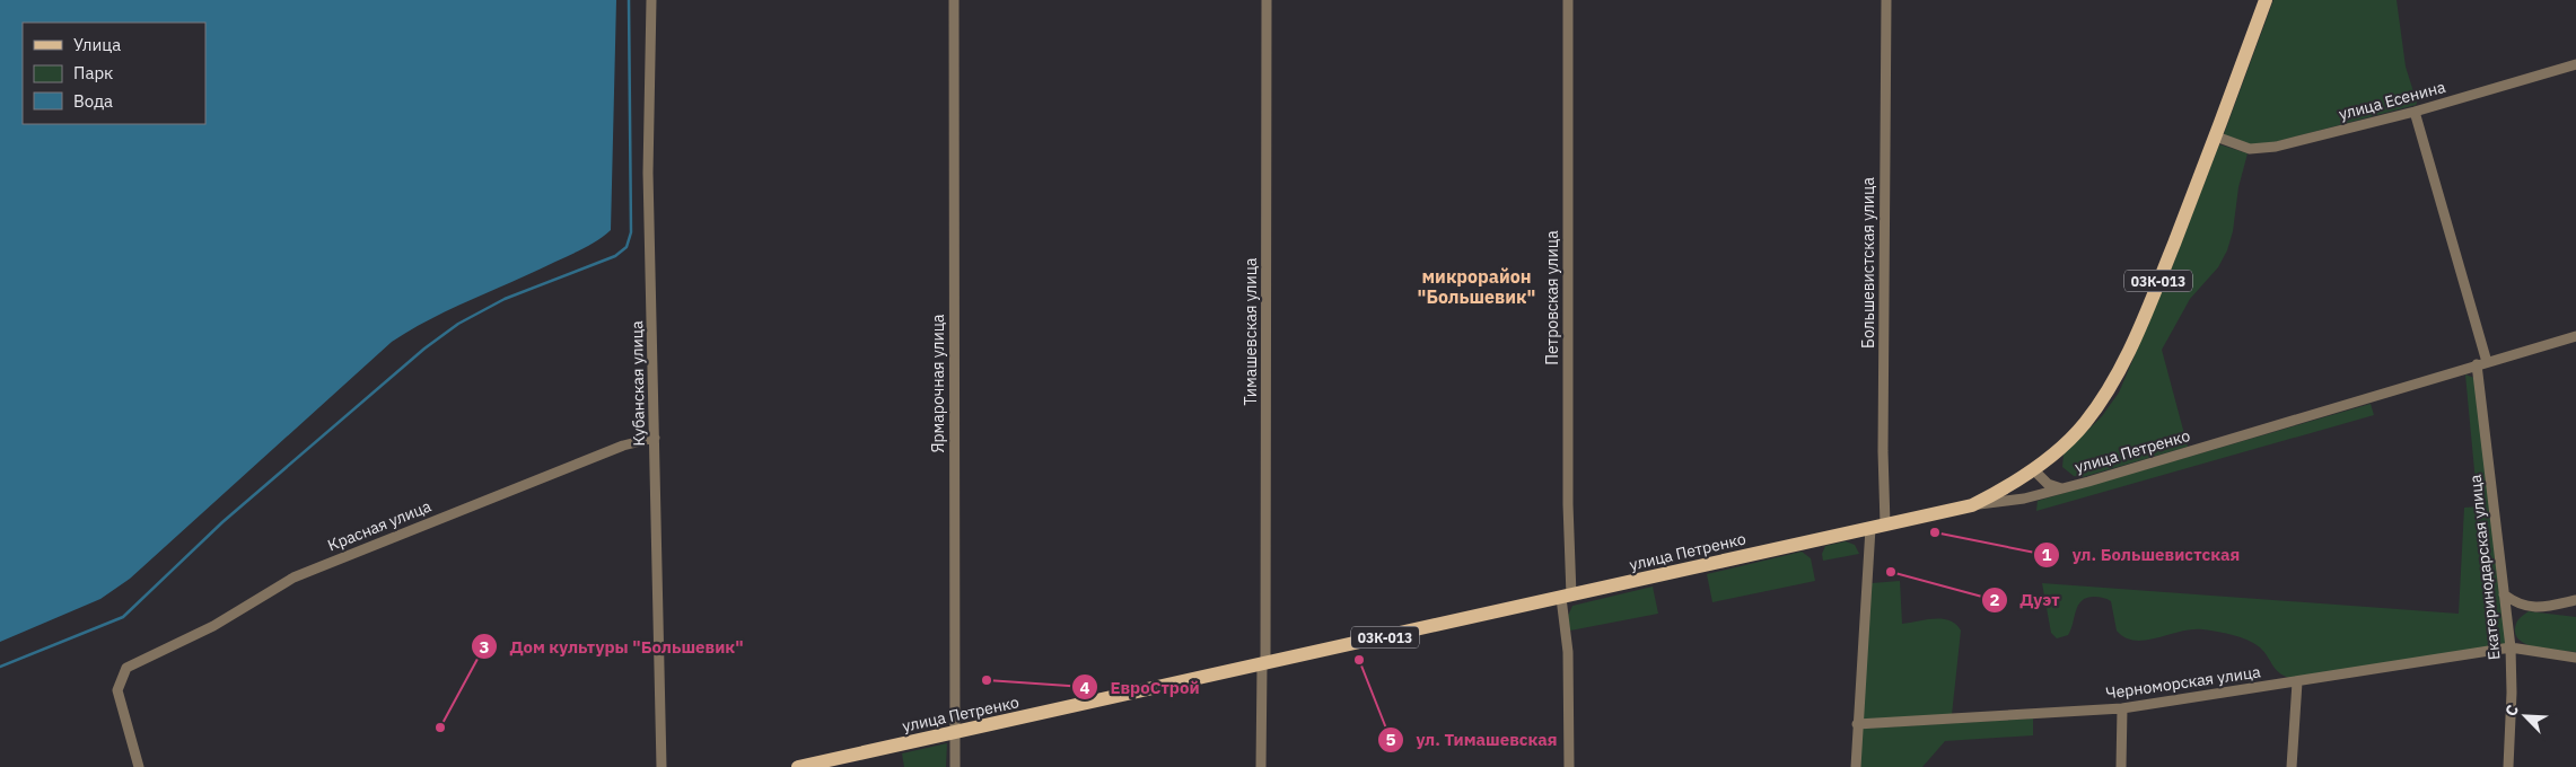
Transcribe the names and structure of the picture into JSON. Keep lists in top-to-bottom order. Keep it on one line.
{"streets":{"main road":["03К-013","улица Петренко"],"street":["улица Есенина","Большевистская улица","Петровская улица","Тимашевская улица","Кубанская улица","Ярмарочная улица","Красная улица","Екатеринодарская улица","Черноморская улица"]},"crossings":[["улица Есенина","03К-013"],["улица Есенина","Екатеринодарская улица"],["Большевистская улица","улица Петренко"],["03К-013","улица Петренко"],["Петровская улица","улица Петренко"],["Тимашевская улица","улица Петренко"],["Кубанская улица","Красная улица"],["Ярмарочная улица","улица Петренко"],["улица Петренко","Екатеринодарская улица"],["Екатеринодарская улица","Черноморская улица"]],"districts":["микрорайон \"Большевик\""],"places":["ул. Большевистская","Дуэт","ул. Тимашевская","ЕвроСтрой","Дом культуры \"Большевик\""],"legend":["Улица","Парк","Вода"],"north":"top left"}
